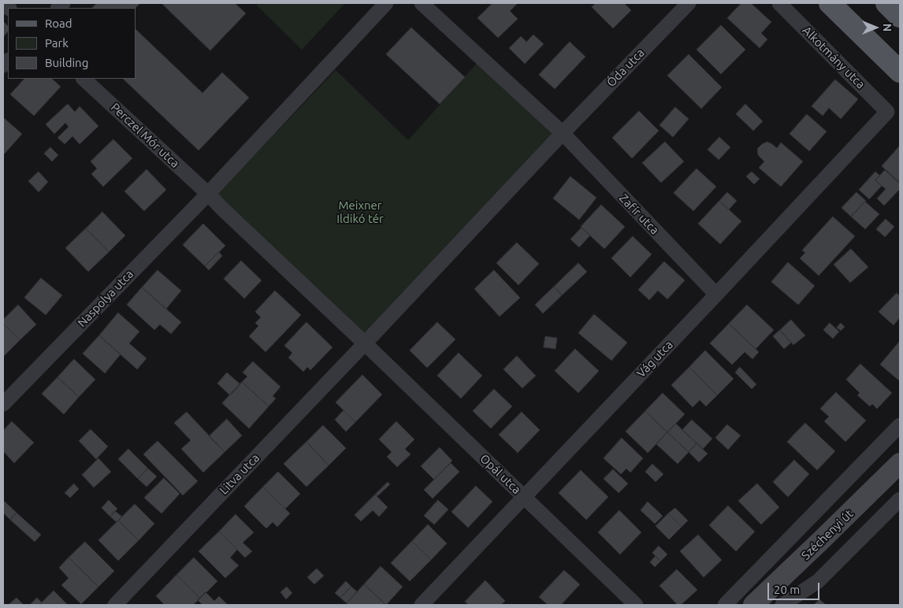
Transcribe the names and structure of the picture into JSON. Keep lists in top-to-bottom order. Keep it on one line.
{"streets":{"street":["Alkotmány utca","Óda utca","Perczel Mór utca","Zafír utca","Naspolya utca","Vág utca","Litva utca","Opál utca","Széchenyi út"]},"crossings":[["Alkotmány utca","Vág utca"],["Óda utca","Zafír utca"],["Perczel Mór utca","Naspolya utca"],["Zafír utca","Vág utca"],["Vág utca","Opál utca"],["Litva utca","Opál utca"]],"parks":["Meixner Ildikó tér"],"legend":["Road","Park","Building"],"scale_bar":"20 m","north":"right"}
